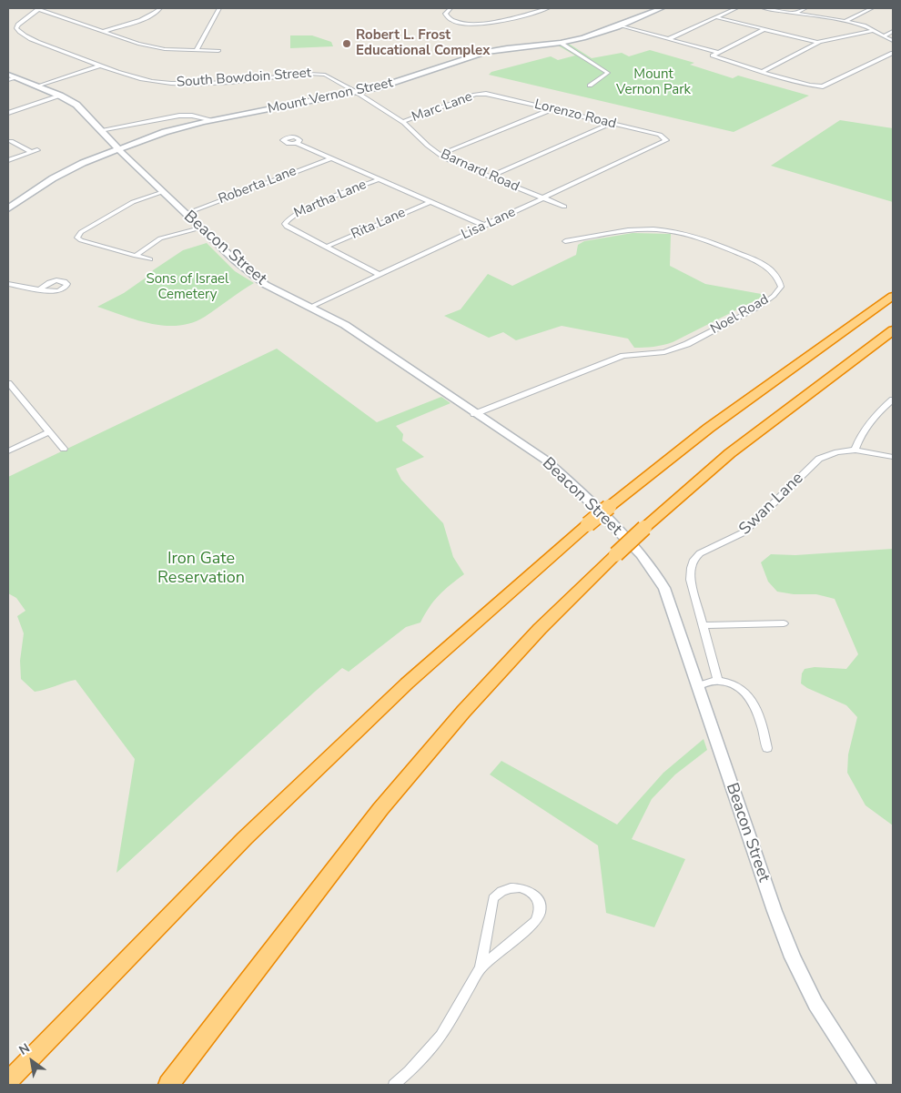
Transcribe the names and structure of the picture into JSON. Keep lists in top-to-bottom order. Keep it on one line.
{"streets":{"main road":["Mount Vernon Street","Beacon Street"],"street":["South Bowdoin Street","Marc Lane","Lorenzo Road","Barnard Road","Roberta Lane","Martha Lane","Rita Lane","Lisa Lane","Noel Road","Swan Lane"]},"crossings":[["South Bowdoin Street","Barnard Road"],["Mount Vernon Street","Barnard Road"],["Mount Vernon Street","Beacon Street"],["Marc Lane","Lorenzo Road"],["Marc Lane","Barnard Road"],["Lorenzo Road","Lisa Lane"],["Barnard Road","Lisa Lane"],["Roberta Lane","Beacon Street"],["Martha Lane","Rita Lane"],["Martha Lane","Lisa Lane"],["Lisa Lane","Beacon Street"],["Beacon Street","Noel Road"]],"parks":["Mount Vernon Park","Sons of Israel Cemetery","Iron Gate Reservation"],"places":["Robert L. Frost Educational Complex"],"north":"top left"}
